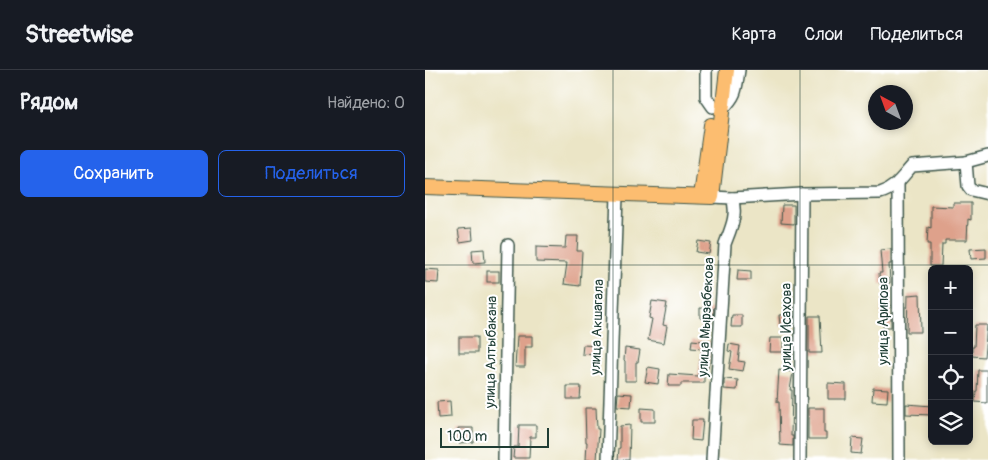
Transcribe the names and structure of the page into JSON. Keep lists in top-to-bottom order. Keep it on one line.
{"streets":{"street":["улица Мырзабекова","улица Арипова","улица Акшагала","улица Исахова","улица Алтыбакана"]},"scale_bar":"100 m","north":"top left","page":{"header":"Streetwise","nav":["Карта","Слои","Поделиться"],"heading":["Рядом","Найдено: 0"],"buttons":["Сохранить","Поделиться"],"map_buttons":["+","−"],"scale":"100 m"}}
